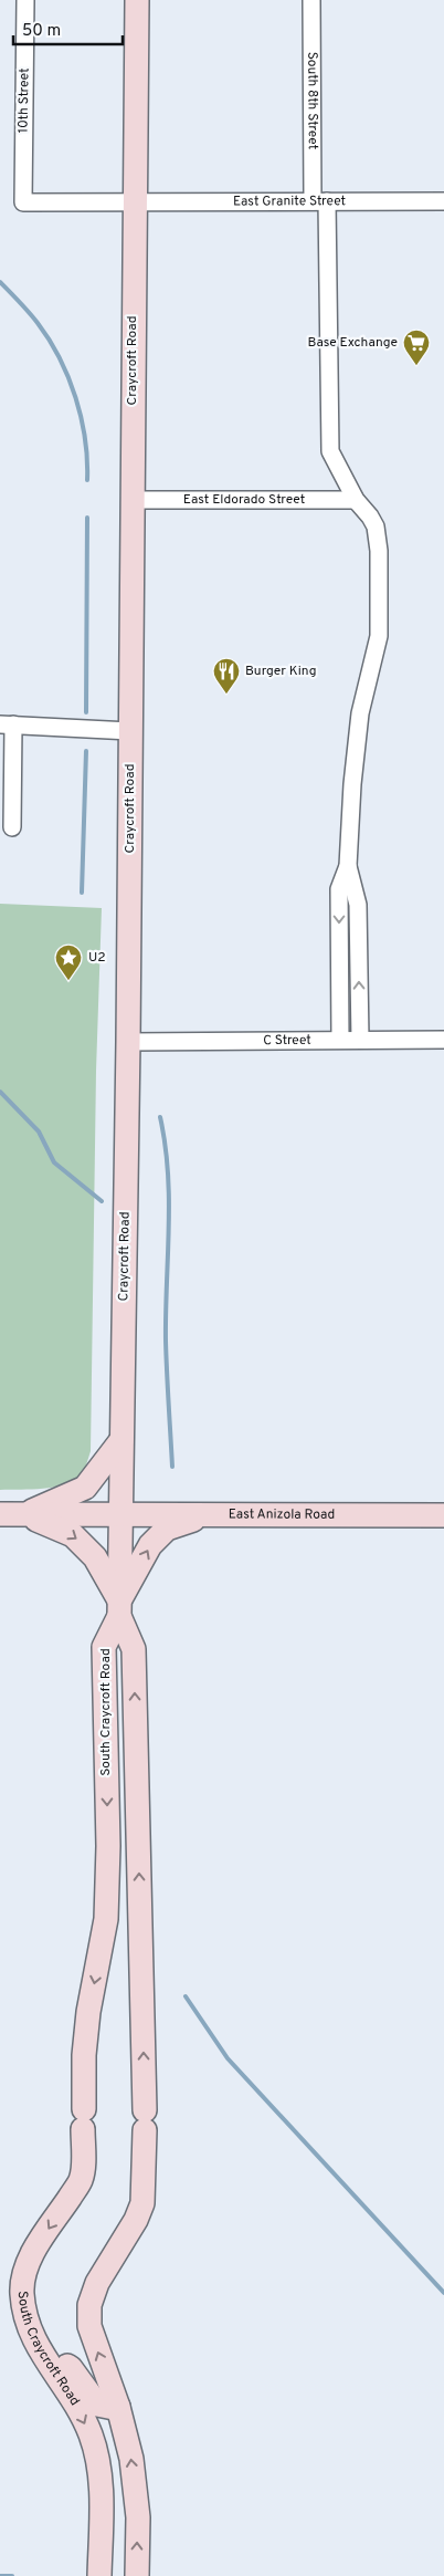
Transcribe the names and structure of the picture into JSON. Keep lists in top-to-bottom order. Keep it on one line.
{"streets":{"street":["10th Street","South 8th Street","East Granite Street","Craycroft Road","East Eldorado Street","C Street","East Anizola Road","South Craycroft Road"]},"crossings":[["10th Street","East Granite Street"],["South 8th Street","East Granite Street"],["South 8th Street","East Eldorado Street"],["East Granite Street","Craycroft Road"],["Craycroft Road","East Eldorado Street"],["Craycroft Road","C Street"],["Craycroft Road","East Anizola Road"],["Craycroft Road","South Craycroft Road"]],"places":{"supermarket":["Base Exchange"],"restaurant":["Burger King"],"place":["U2"]},"scale_bar":"50 m"}
